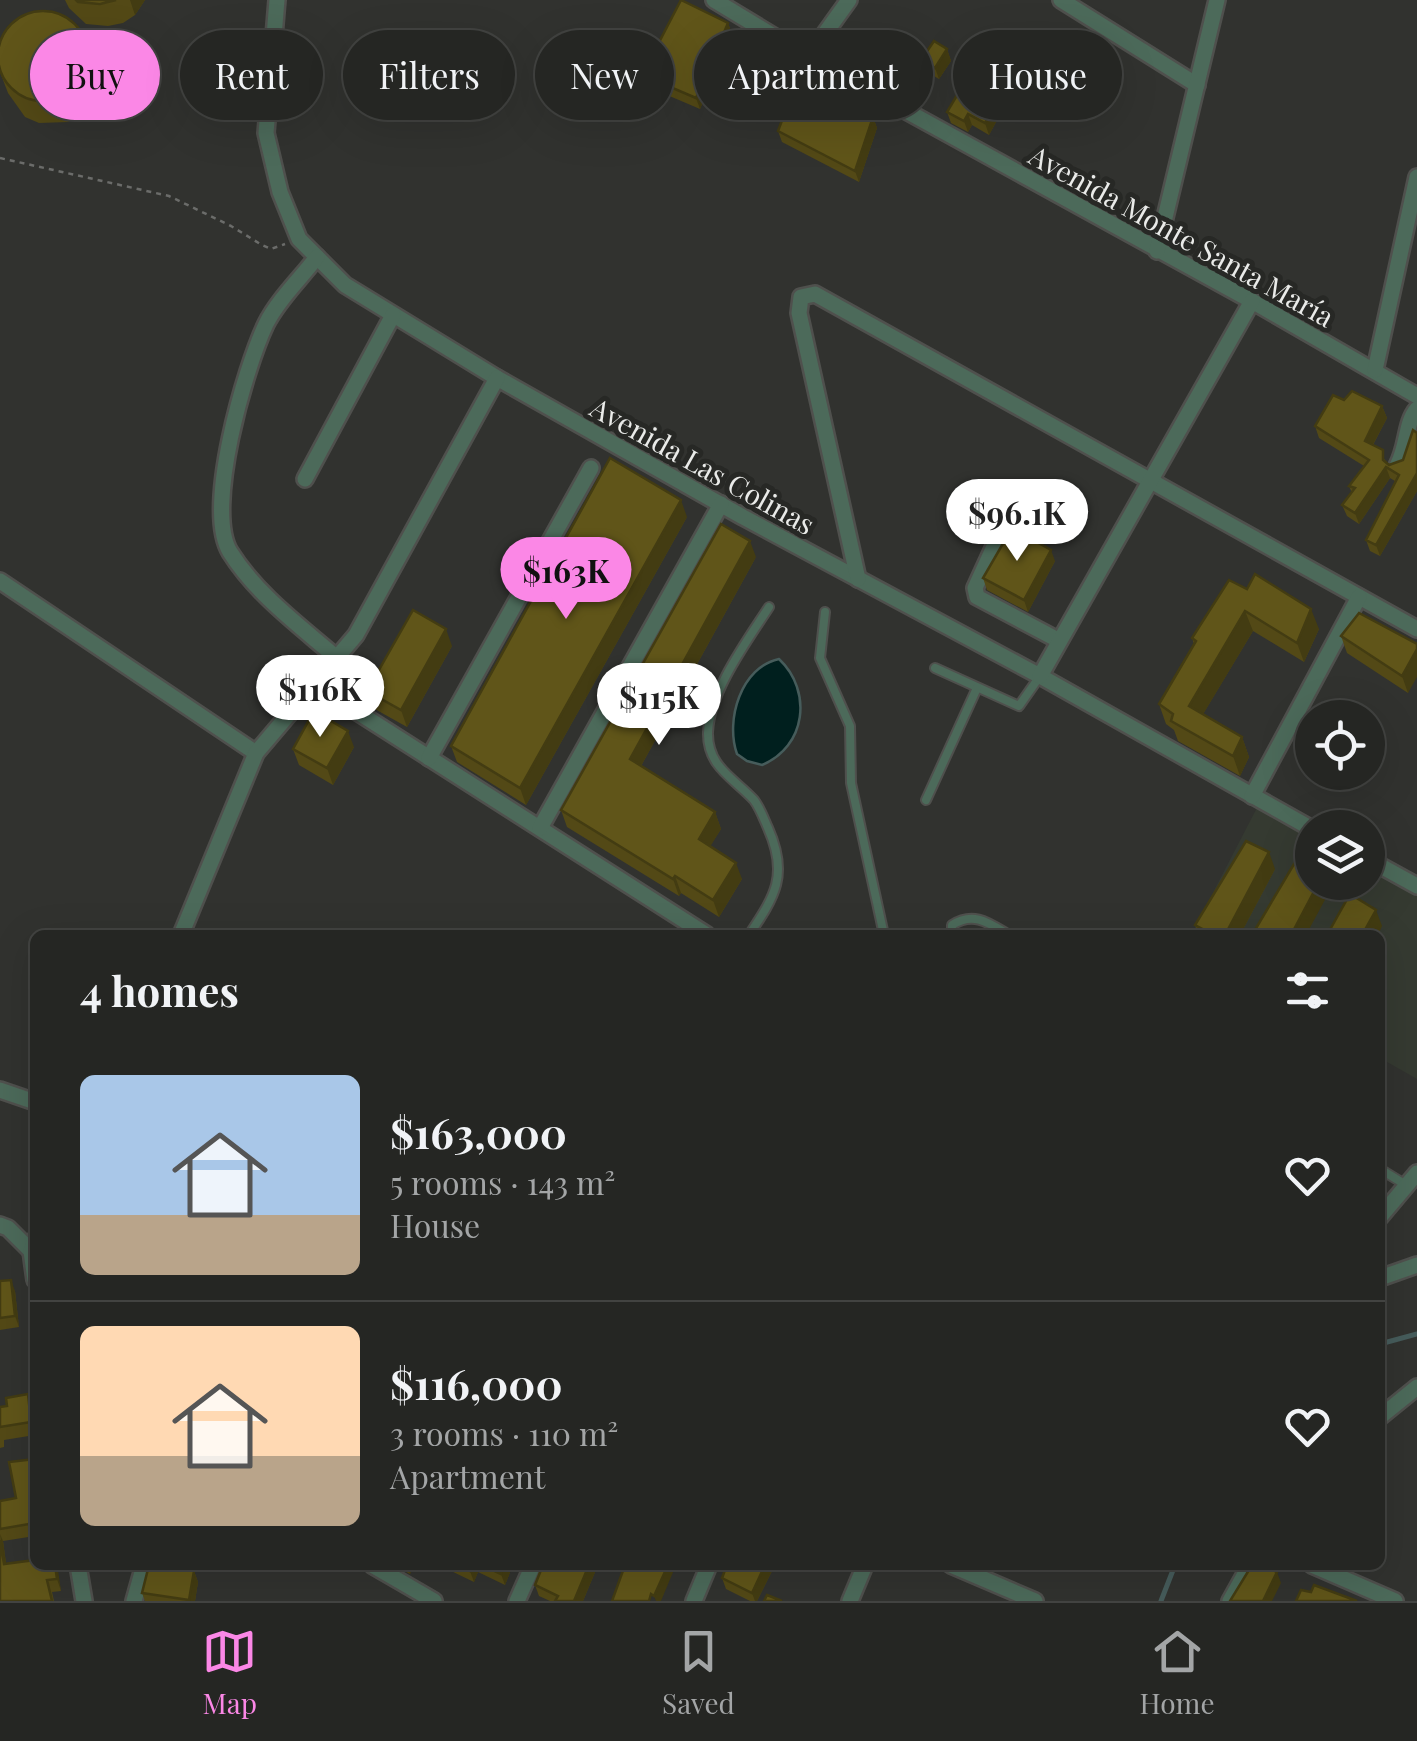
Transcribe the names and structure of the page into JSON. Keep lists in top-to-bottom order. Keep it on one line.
{"streets":{"street":["Avenida Monte Santa María","Avenida Las Colinas"]},"page":{"chip":["Buy","Rent","Filters","New","Apartment","House"],"price":["$96.1K","$163K","$116K","$115K"],"heading":"4 homes","list":[{"name":"$163,000","note":"5 rooms · 143 m² · House"},{"name":"$116,000","note":"3 rooms · 110 m² · Apartment"}],"tabs":["Map","Saved","Home"]}}
